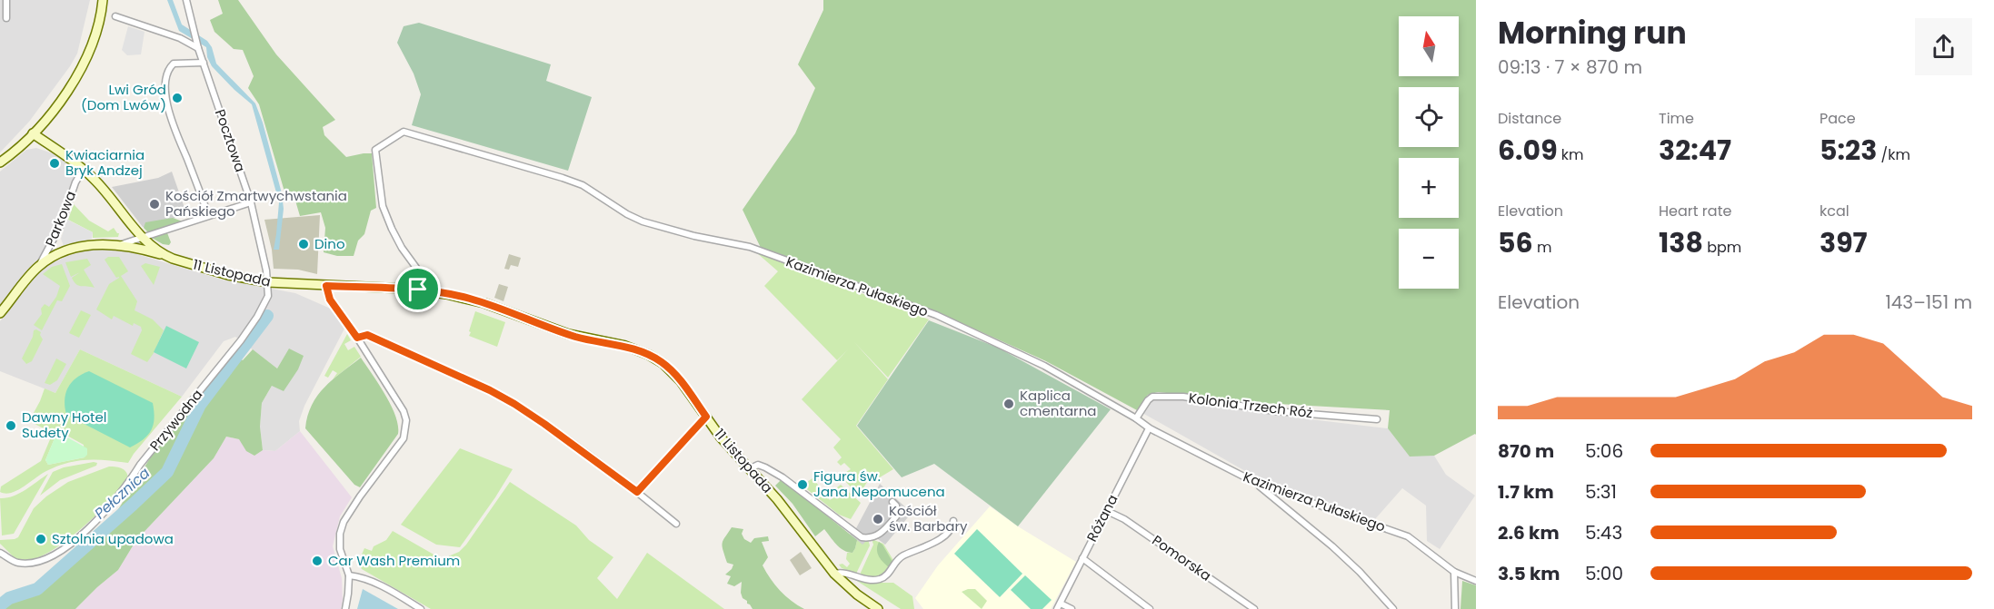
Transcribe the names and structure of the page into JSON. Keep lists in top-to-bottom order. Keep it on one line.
{"streets":{"main road":["Parkowa","11 Listopada"],"street":["Pocztowa","Kazimierza Pułaskiego","Kolonia Trzech Róż","Przywodna","Różana","Pomorska"]},"crossings":[["Pocztowa","11 Listopada"],["Pocztowa","Przywodna"],["Parkowa","11 Listopada"],["11 Listopada","Kazimierza Pułaskiego"],["11 Listopada","Przywodna"],["Kazimierza Pułaskiego","Kolonia Trzech Róż"],["Kazimierza Pułaskiego","Różana"],["Różana","Pomorska"]],"water":["Pełcznica"],"places":["Lwi Gród (Dom Lwów)","Kwiaciarnia Bryk Andzej","Kościół Zmartwychwstania Pańskiego","Dino","Kaplica cmentarna","Dawny Hotel Sudety","Figura św. Jana Nepomucena","Kościół św. Barbary","Sztolnia upadowa","Car Wash Premium"],"north":"top","page":{"heading":["Morning run","09:13 · 7 × 870 m"],"map_buttons":["+","−"],"stats":[["Distance","6.09 km"],["Time","32:47"],["Pace","5:23 /km"],["Elevation","56 m"],["Heart rate","138 bpm"],["kcal","397"]],"chart":["Elevation","143–151 m"],"list":[{"name":"870 m","note":"5:06"},{"name":"1.7 km","note":"5:31"},{"name":"2.6 km","note":"5:43"},{"name":"3.5 km","note":"5:00"}]}}
